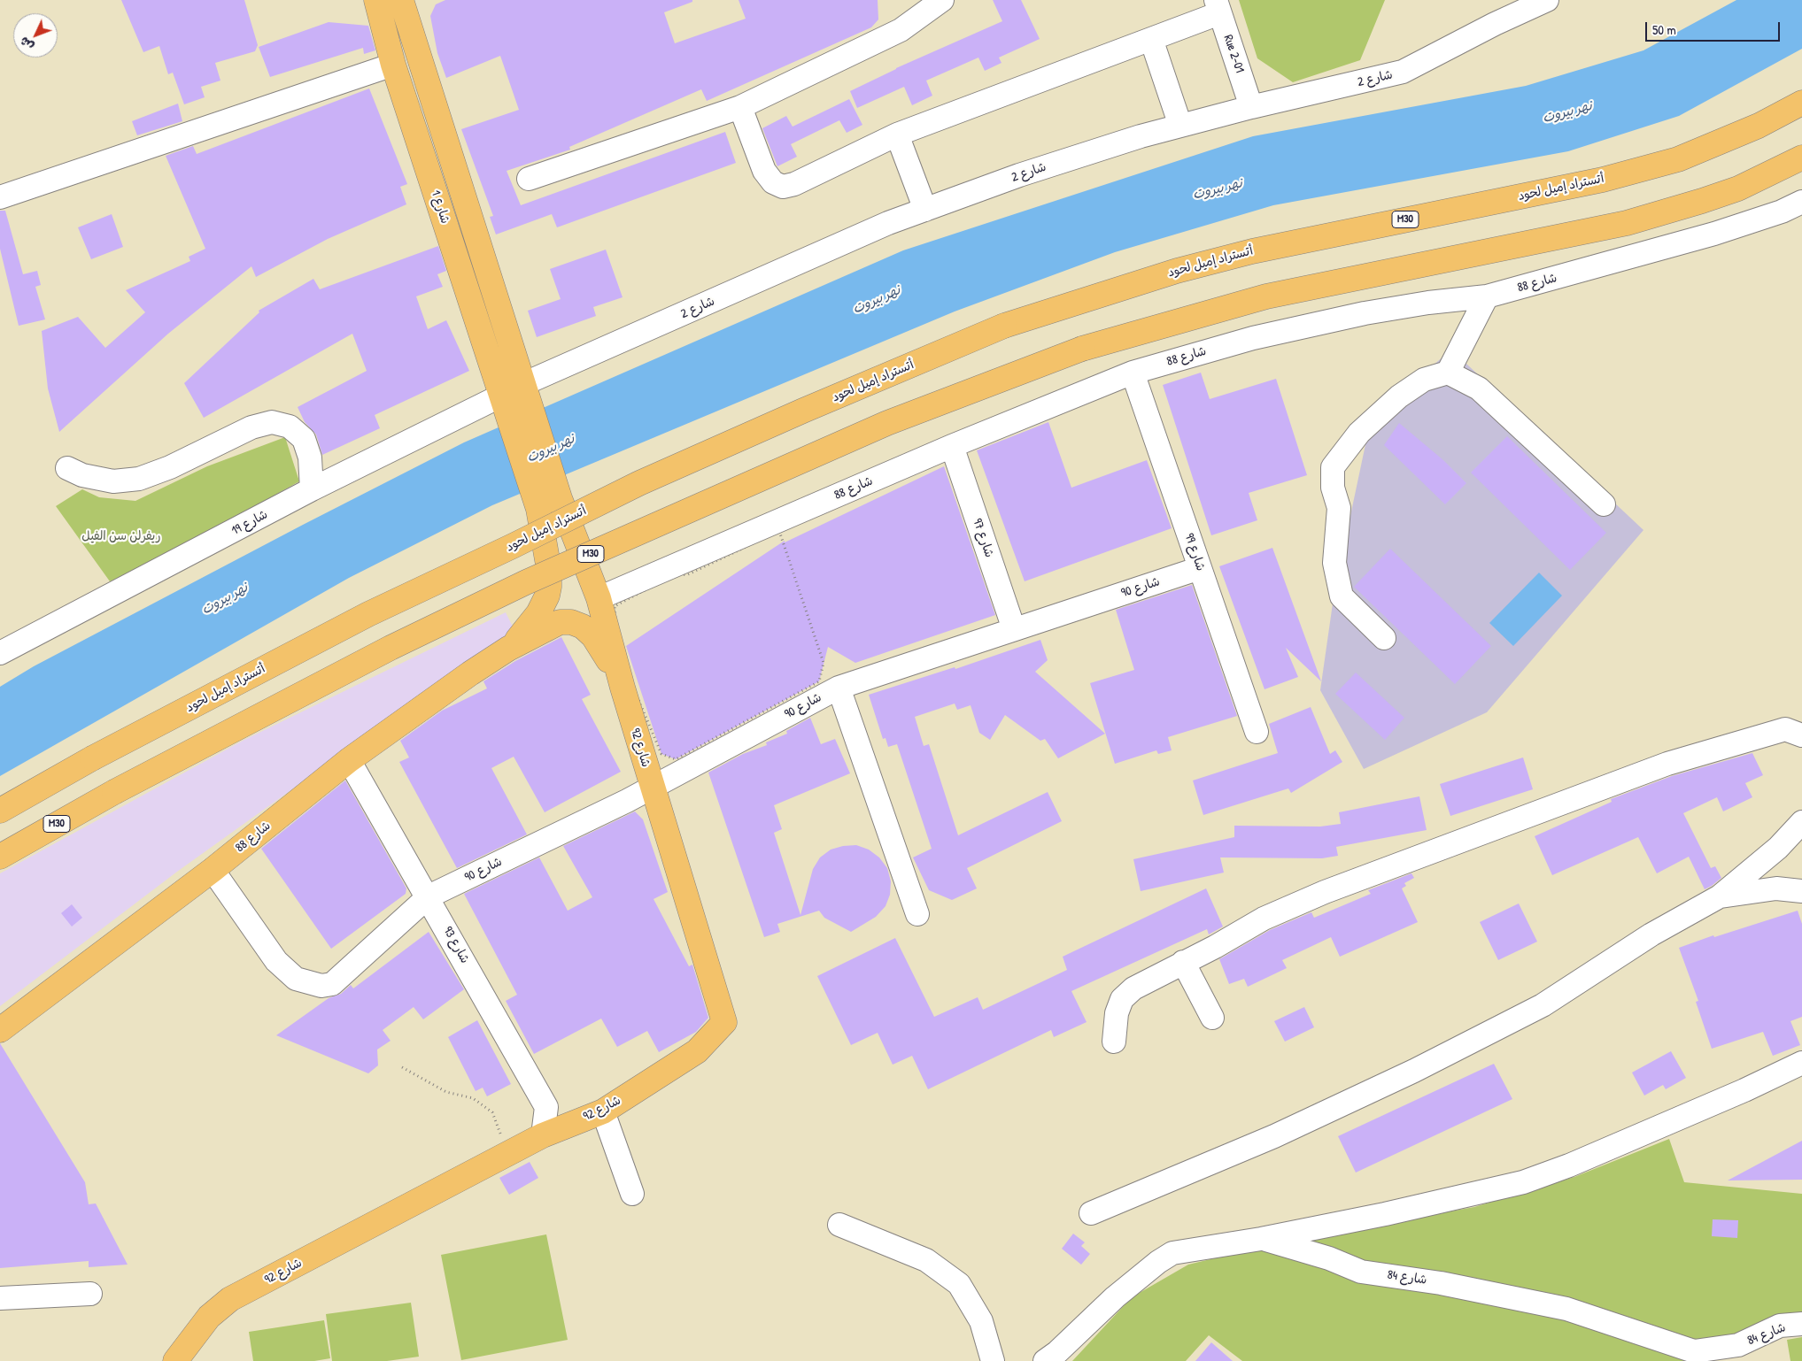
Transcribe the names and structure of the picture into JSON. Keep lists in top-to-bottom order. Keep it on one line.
{"streets":{"main road":["أتستراد إميل لحود","شارع 1","M30","شارع 88","شارع 92"],"street":["Rue 2-01","شارع 2","شارع 19","شارع 97","شارع 99","شارع 90","شارع 93","شارع 84"]},"crossings":[["Rue 2-01","شارع 2"],["شارع 1","شارع 19"],["شارع 88","شارع 97"],["شارع 88","شارع 99"],["شارع 88","شارع 90"],["شارع 88","شارع 93"],["شارع 97","شارع 90"],["شارع 99","شارع 90"],["شارع 90","شارع 92"],["شارع 90","شارع 93"],["شارع 92","شارع 93"]],"water":["نهر بيروت"],"parks":["ريفرلن سن الفيل"],"scale_bar":"50 m","north":"bottom left"}
